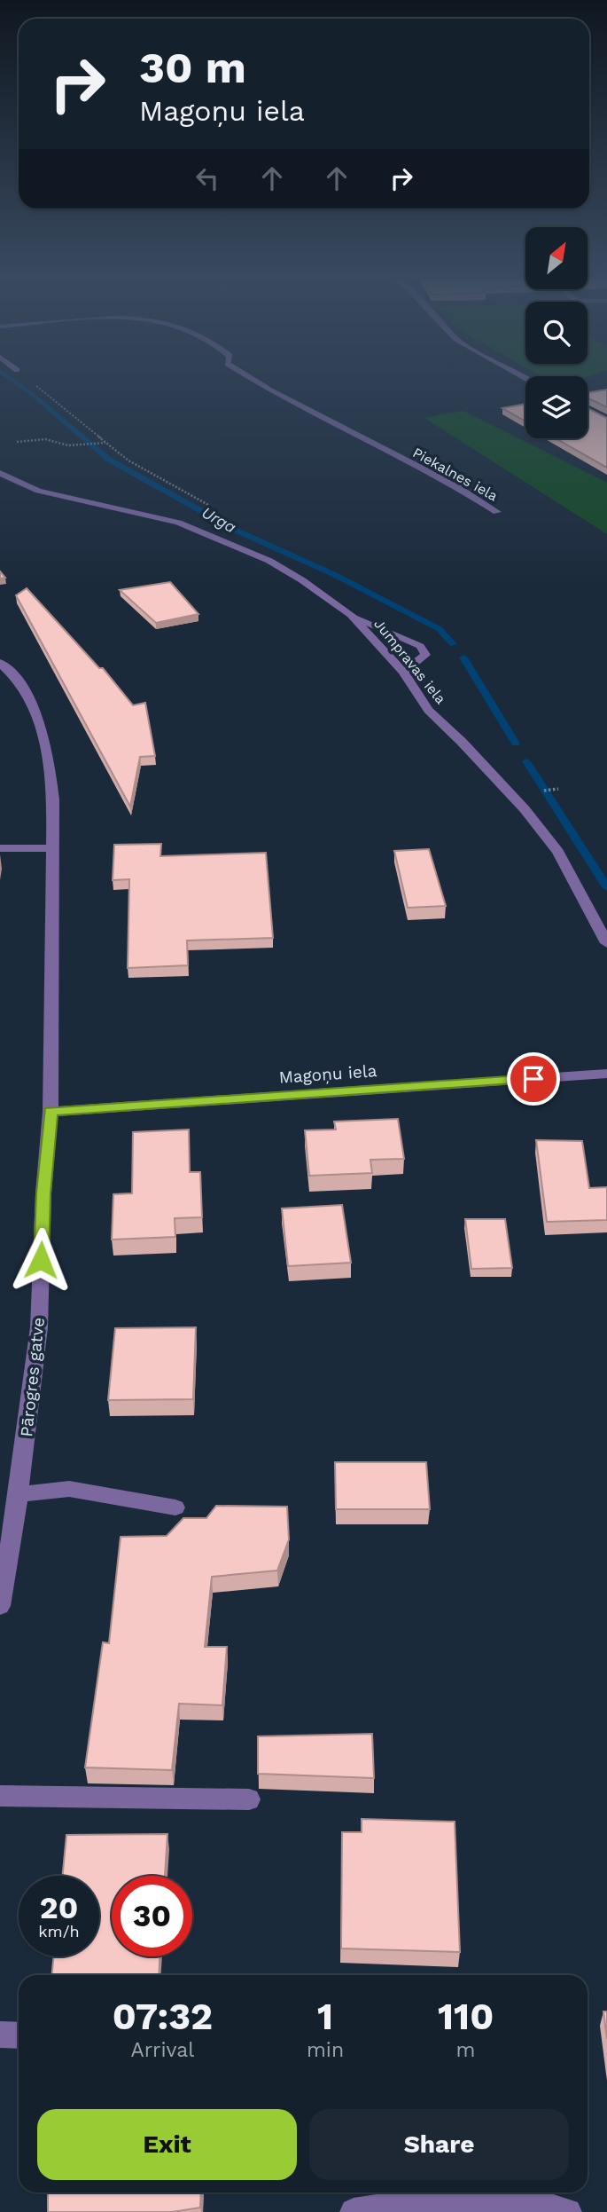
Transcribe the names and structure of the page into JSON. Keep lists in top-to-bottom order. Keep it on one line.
{"streets":{"street":["Piekalnes iela","Jumpravas iela","Magoņu iela","Pārogres gatve"]},"crossings":[["Magoņu iela","Pārogres gatve"]],"water":["Urga"],"north":"top right","page":{"turn":["30 m","Magoņu iela"],"speed":"20 km/h","limit":"30","eta":["07:32","Arrival","1","min","110","m"],"buttons":["Exit","Share"]}}
